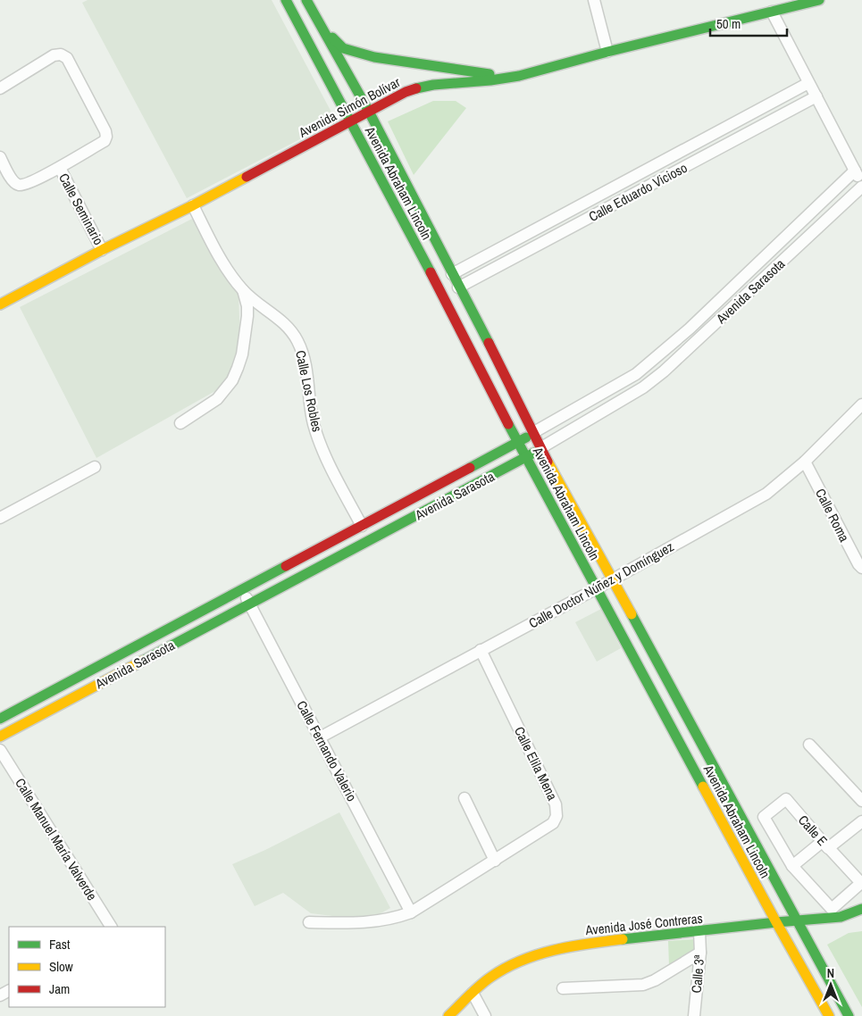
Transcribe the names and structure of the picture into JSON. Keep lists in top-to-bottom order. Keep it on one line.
{"streets":{"main road":["Avenida Simón Bolívar","Avenida Abraham Lincoln","Avenida Sarasota","Avenida José Contreras"],"street":["Calle Eduardo Vicioso","Calle Seminario","Calle Los Robles","Calle Roma","Calle Doctor Núñez y Domínguez","Calle Fernando Valerio","Calle Elila Mena","Calle E","Calle Manuel María Valverde","Calle 3ª"]},"crossings":[["Avenida Simón Bolívar","Avenida Abraham Lincoln"],["Avenida Simón Bolívar","Calle Seminario"],["Avenida Simón Bolívar","Calle Los Robles"],["Avenida Abraham Lincoln","Calle Eduardo Vicioso"],["Avenida Abraham Lincoln","Avenida Sarasota"],["Avenida Abraham Lincoln","Calle Doctor Núñez y Domínguez"],["Avenida Abraham Lincoln","Avenida José Contreras"],["Avenida Sarasota","Calle Los Robles"],["Avenida Sarasota","Calle Fernando Valerio"],["Calle Roma","Calle Doctor Núñez y Domínguez"],["Calle Doctor Núñez y Domínguez","Calle Fernando Valerio"],["Calle Doctor Núñez y Domínguez","Calle Elila Mena"],["Calle Fernando Valerio","Calle Elila Mena"],["Avenida José Contreras","Calle 3ª"]],"legend":["Fast","Slow","Jam"],"scale_bar":"50 m","north":"top"}
